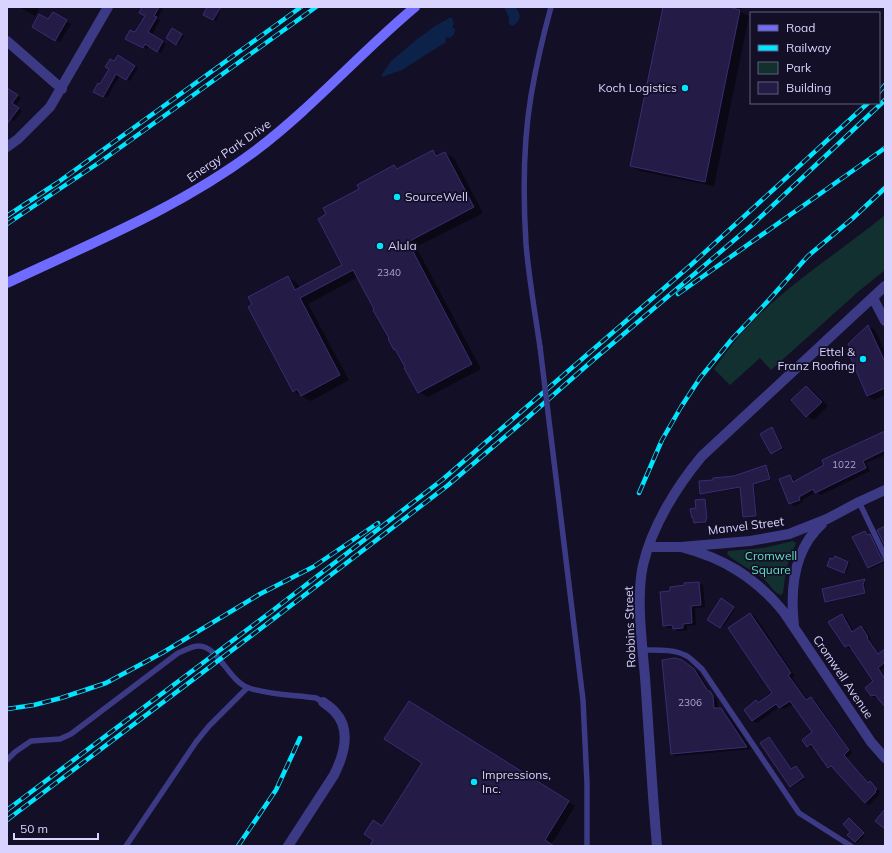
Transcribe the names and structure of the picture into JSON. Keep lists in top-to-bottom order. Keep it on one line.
{"streets":{"street":["Energy Park Drive","Manvel Street","Robbins Street","Cromwell Avenue"]},"crossings":[["Manvel Street","Robbins Street"],["Manvel Street","Cromwell Avenue"]],"parks":["Cromwell Square"],"places":["Koch Logistics","SourceWell","Alula","Ettel & Franz Roofing","Impressions, Inc."],"house_numbers":["2340","1022","2306"],"legend":["Road","Railway","Park","Building"],"scale_bar":"50 m"}
